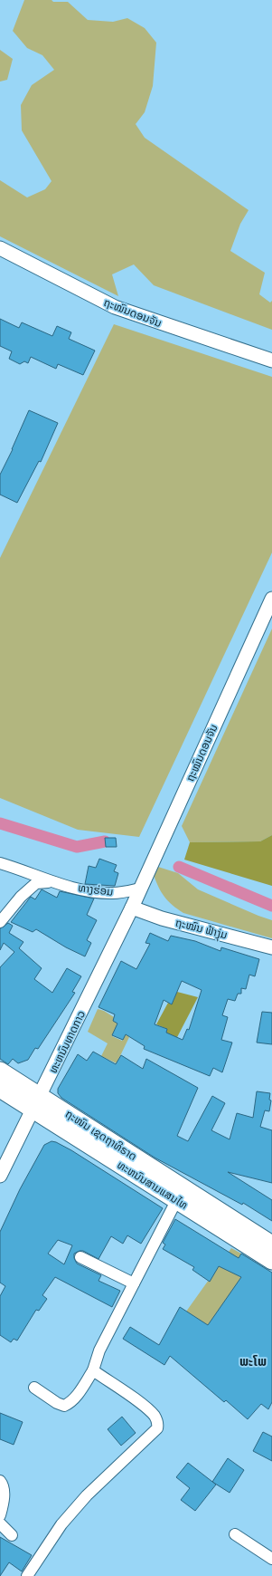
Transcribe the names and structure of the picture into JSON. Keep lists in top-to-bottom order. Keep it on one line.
{"streets":{"main road":["ຖະໜົນ ເຊດຖາທິຣາດ","ທະຫນົນສາມແສນໄທ"],"street":["ຖະໝົນດອນຈັນ","ທາງຮ່ອມ","ຖະໝົນ ຟ້າງຸ່ມ","ທະຫນົນທາດກາວ"]},"crossings":[["ຖະໝົນດອນຈັນ","ທາງຮ່ອມ"],["ຖະໝົນດອນຈັນ","ຖະໝົນ ຟ້າງຸ່ມ"],["ຖະໝົນດອນຈັນ","ທະຫນົນທາດກາວ"],["ຖະໝົນ ຟ້າງຸ່ມ","ທະຫນົນທາດກາວ"],["ທະຫນົນທາດກາວ","ຖະໜົນ ເຊດຖາທິຣາດ"],["ທະຫນົນທາດກາວ","ທະຫນົນສາມແສນໄທ"],["ຖະໜົນ ເຊດຖາທິຣາດ","ທະຫນົນສາມແສນໄທ"]],"districts":["ພະໂພ"]}
